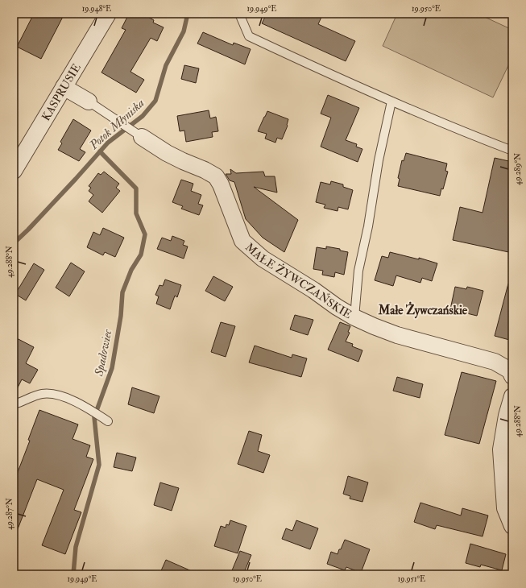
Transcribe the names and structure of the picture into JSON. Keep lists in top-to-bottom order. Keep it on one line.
{"streets":{"street":["KASPRUSIE","MAŁE ŻYWCZAŃSKIE"]},"crossings":[["KASPRUSIE","MAŁE ŻYWCZAŃSKIE"]],"districts":["Małe Żywczańskie"],"water":["Potok Młyniska","Spadowiec"],"coordinates":["19.948°E","19.949°E","19.950°E","49.289°N","49.288°N","49.287°N","19.951°E"]}
